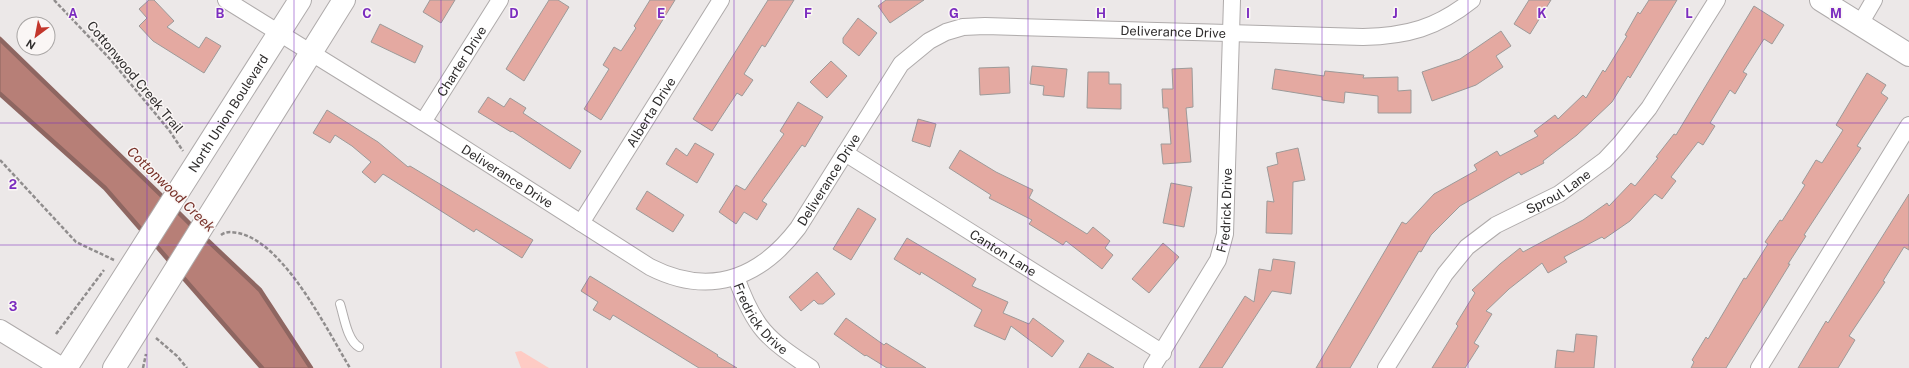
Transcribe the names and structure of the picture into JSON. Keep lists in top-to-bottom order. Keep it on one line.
{"streets":{"main road":["North Union Boulevard"],"street":["Deliverance Drive","Charter Drive","Alberta Drive","Sproul Lane","Fredrick Drive","Canton Lane"],"path":["Cottonwood Creek Trail"]},"crossings":[["Deliverance Drive","Charter Drive"],["Deliverance Drive","Alberta Drive"],["Deliverance Drive","North Union Boulevard"],["Deliverance Drive","Fredrick Drive"],["Deliverance Drive","Canton Lane"],["Fredrick Drive","Canton Lane"]],"water":["Cottonwood Creek"],"north":"bottom left","grid":{"columns":["A","B","C","D","E","F","G","H","I","J","K","L","M"],"rows":["2","3"]}}
